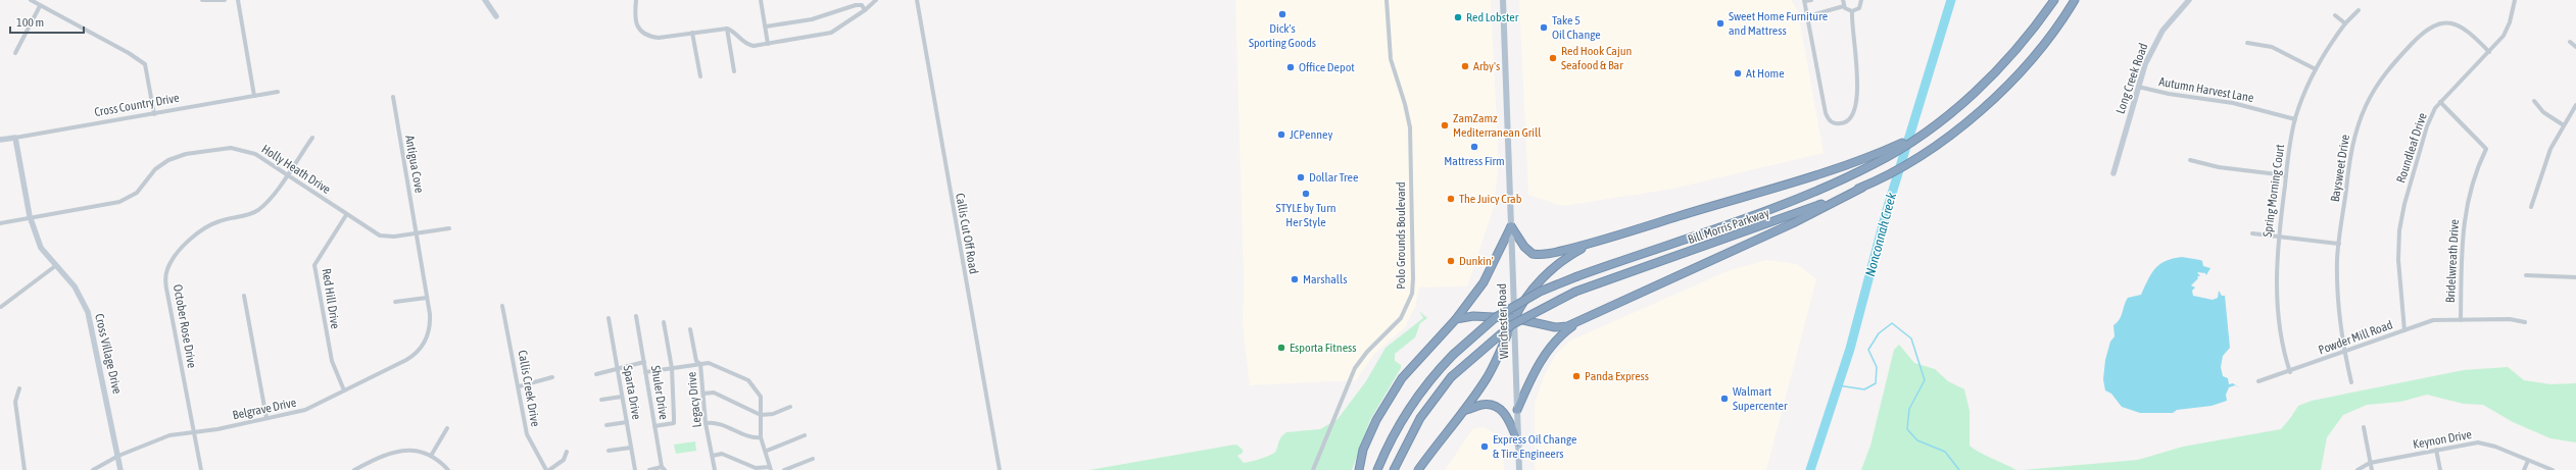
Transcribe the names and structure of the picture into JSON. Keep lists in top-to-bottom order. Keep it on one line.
{"streets":{"highway":["Bill Morris Parkway"],"main road":["Winchester Road"],"street":["Long Creek Road","Autumn Harvest Lane","Cross Country Drive","Roundleaf Drive","Antigua Cove","Baysweet Drive","Holly Heath Drive","Spring Morning Court","Callis Cut Off Road","Polo Grounds Boulevard","Bridelwreath Drive","Red Hill Drive","October Rose Drive","Powder Mill Road","Cross Village Drive","Callis Creek Drive","Sparta Drive","Shuler Drive","Legacy Drive","Belgrave Drive","Keynon Drive"]},"crossings":[["Long Creek Road","Autumn Harvest Lane"],["Autumn Harvest Lane","Spring Morning Court"],["Cross Country Drive","Cross Village Drive"],["Roundleaf Drive","Baysweet Drive"],["Roundleaf Drive","Bridelwreath Drive"],["Roundleaf Drive","Powder Mill Road"],["Antigua Cove","Holly Heath Drive"],["Antigua Cove","Belgrave Drive"],["Baysweet Drive","Powder Mill Road"],["Holly Heath Drive","Red Hill Drive"],["Holly Heath Drive","October Rose Drive"],["Holly Heath Drive","Cross Village Drive"],["Spring Morning Court","Powder Mill Road"],["Bridelwreath Drive","Powder Mill Road"],["Red Hill Drive","Belgrave Drive"],["October Rose Drive","Belgrave Drive"],["Cross Village Drive","Belgrave Drive"]],"water":["Nonconnah Creek"],"places":["Dick's Sporting Goods","Red Lobster","Sweet Home Furniture and Mattress","Take 5 Oil Change","Red Hook Cajun Seafood & Bar","Arby's","Office Depot","At Home","ZamZamz Mediterranean Grill","JCPenney","Mattress Firm","Dollar Tree","STYLE by Turn Her Style","The Juicy Crab","Dunkin'","Marshalls","Esporta Fitness","Panda Express","Walmart Supercenter","Express Oil Change & Tire Engineers"],"scale_bar":"100 m"}
